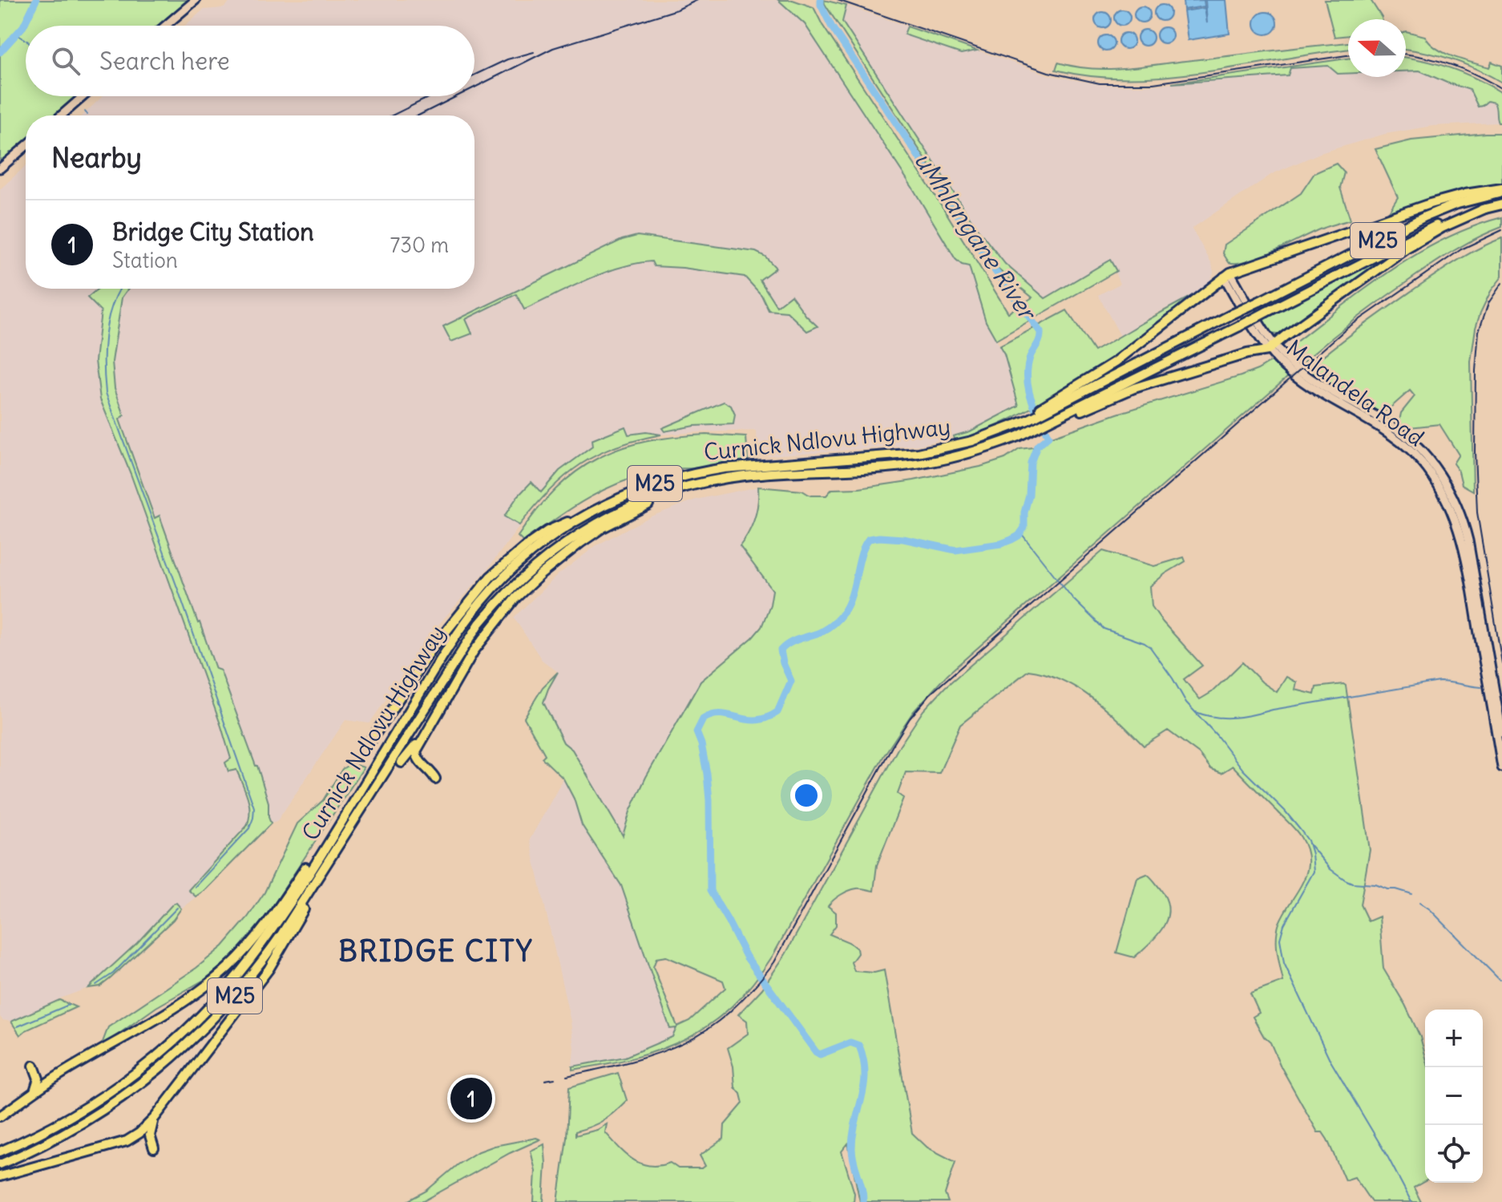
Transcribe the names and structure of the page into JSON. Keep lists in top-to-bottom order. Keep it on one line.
{"streets":{"main road":["M25","Malandela Road","Curnick Ndlovu Highway"]},"crossings":[["M25","Curnick Ndlovu Highway"]],"districts":["BRIDGE CITY"],"water":["uMhlangane River"],"north":"left","page":{"search":"Search here","heading":"Nearby","list":[{"mark":"1","name":"Bridge City Station","note":"Station","value":"730 m"}],"map_buttons":["+","−"],"pins":"1"}}
